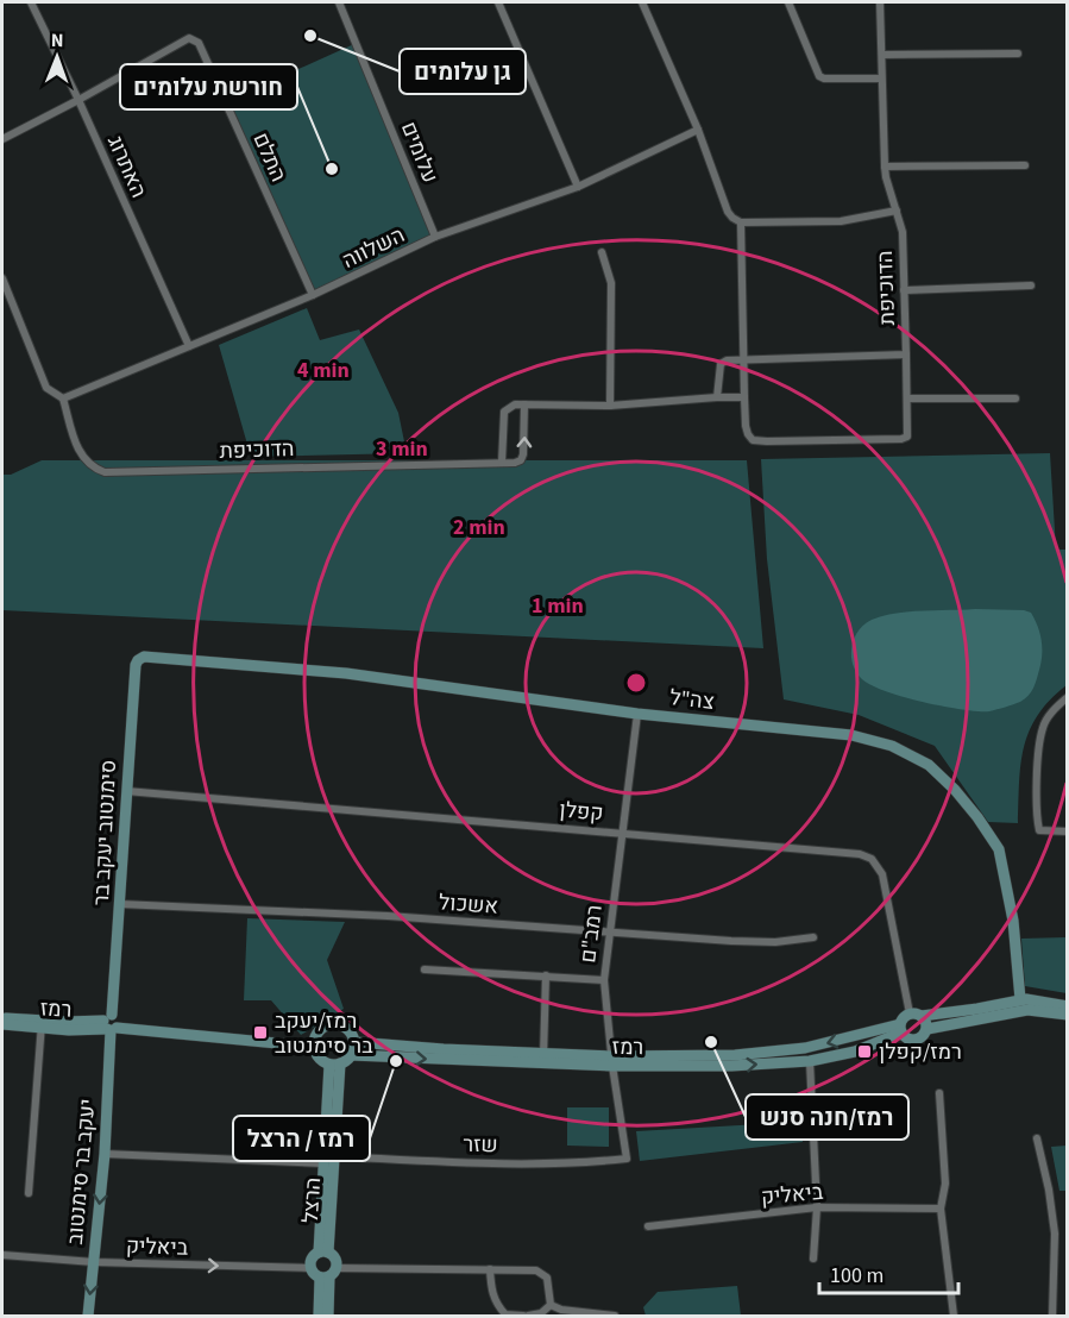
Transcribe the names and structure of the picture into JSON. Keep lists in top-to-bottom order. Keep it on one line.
{"streets":{"street":["עלומים","התלם","האתרוג","השלווה","הדוכיפת","צה\"ל","קפלן","סימנטוב יעקב בר","אשכול","רמב\"ם","רמז","שזר","יעקב בר סימנטוב","ביאליק","הרצל"]},"crossings":[["עלומים","השלווה"],["התלם","האתרוג"],["התלם","השלווה"],["האתרוג","השלווה"],["השלווה","הדוכיפת"],["צה\"ל","סימנטוב יעקב בר"],["צה\"ל","רמב\"ם"],["קפלן","סימנטוב יעקב בר"],["קפלן","רמב\"ם"],["קפלן","רמז"],["סימנטוב יעקב בר","אשכול"],["סימנטוב יעקב בר","רמז"],["סימנטוב יעקב בר","יעקב בר סימנטוב"],["אשכול","רמב\"ם"],["רמב\"ם","רמז"],["רמב\"ם","שזר"],["רמז","יעקב בר סימנטוב"],["רמז","הרצל"],["שזר","הרצל"],["יעקב בר סימנטוב","ביאליק"],["ביאליק","הרצל"]],"one_way":["יעקב בר סימנטוב","ביאליק"],"places":{"other":["גן עלומים","חורשת עלומים","רמז/חנה סנש","רמז / הרצל"],"transit":["רמז/יעקב בר סימנטוב","רמז/קפלן"]},"scale_bar":"100 m","north":"top","rings":["4 min","3 min","2 min","1 min"]}
